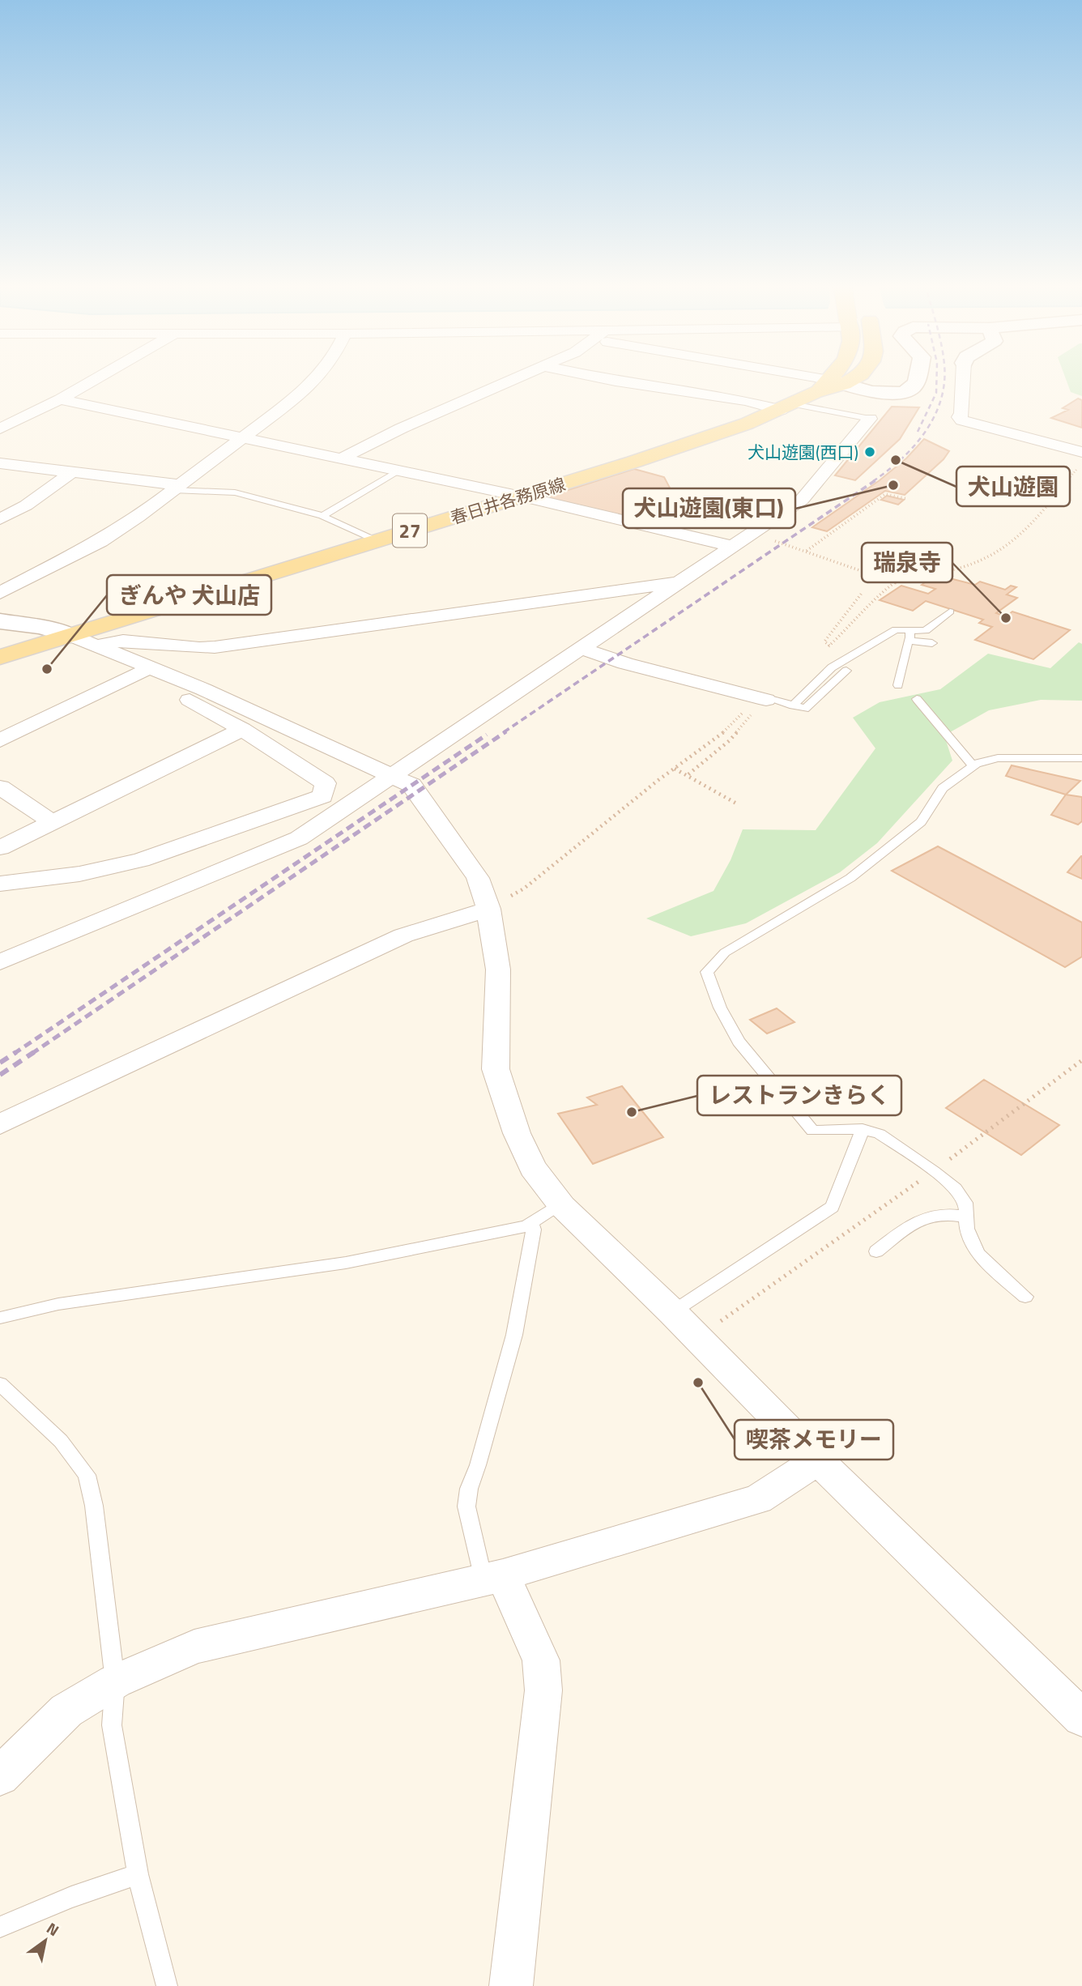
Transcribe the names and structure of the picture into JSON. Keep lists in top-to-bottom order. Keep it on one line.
{"streets":{"main road":["春日井各務原線","27"]},"places":["犬山遊園(西口)","犬山遊園","犬山遊園(東口)","瑞泉寺","ぎんや 犬山店","レストランきらく","喫茶メモリー"],"north":"top right"}
